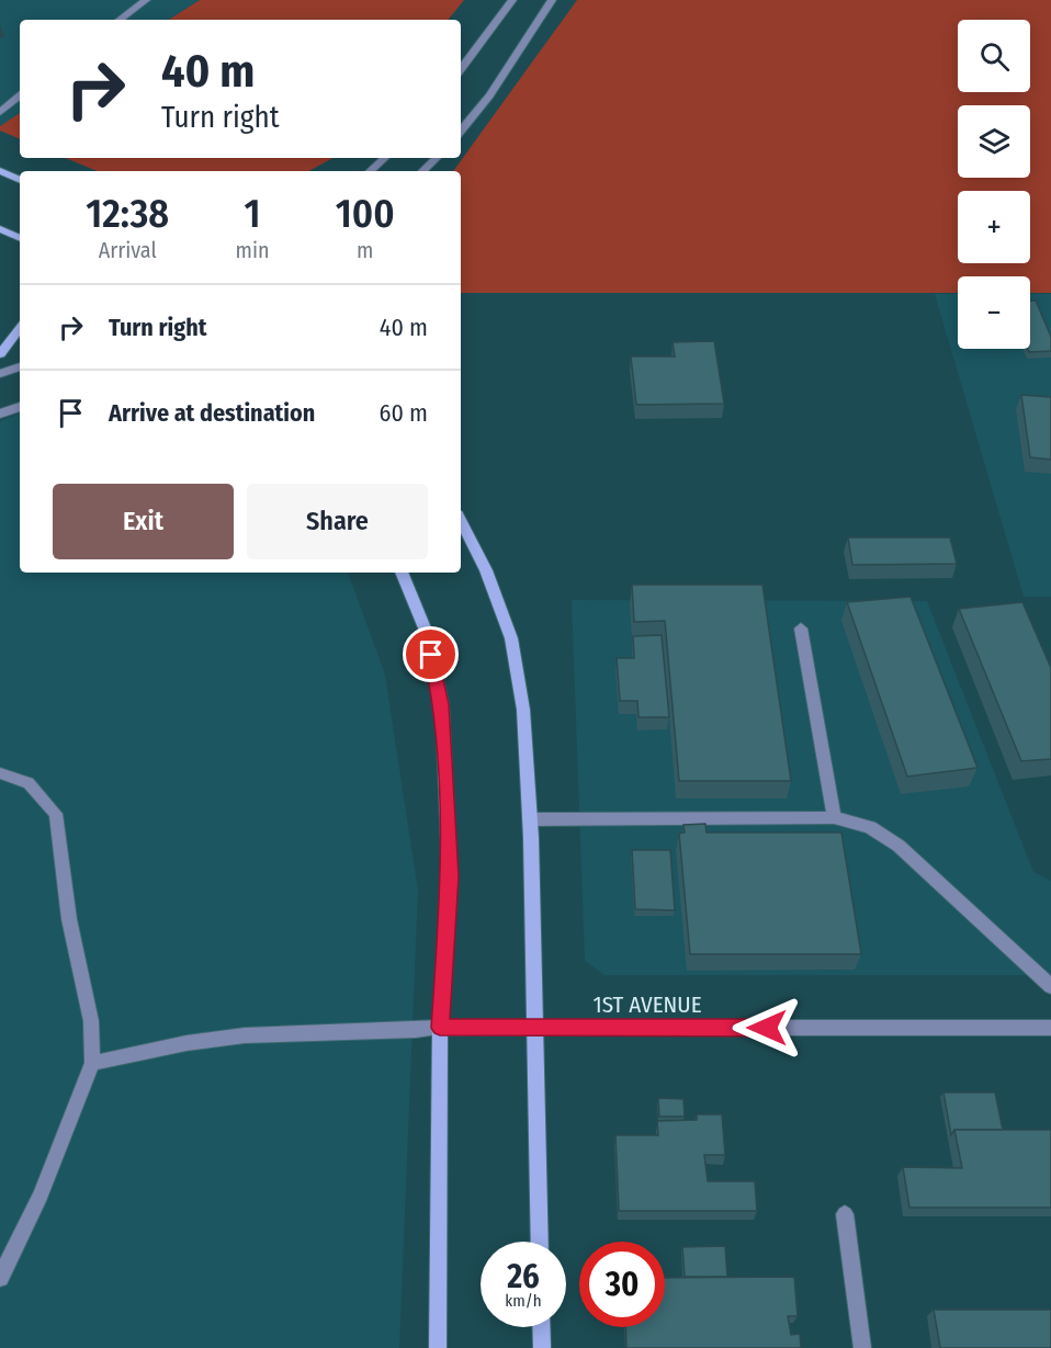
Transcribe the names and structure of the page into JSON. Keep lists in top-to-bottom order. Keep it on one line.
{"streets":{"street":["1ST AVENUE"]},"page":{"map_buttons":["+","−"],"turn":["40 m","Turn right"],"eta":["12:38","Arrival","1","min","100","m"],"list":[{"name":"Turn right","value":"40 m"},{"name":"Arrive at destination","value":"60 m"}],"buttons":["Exit","Share"],"speed":"26 km/h","limit":"30"}}
